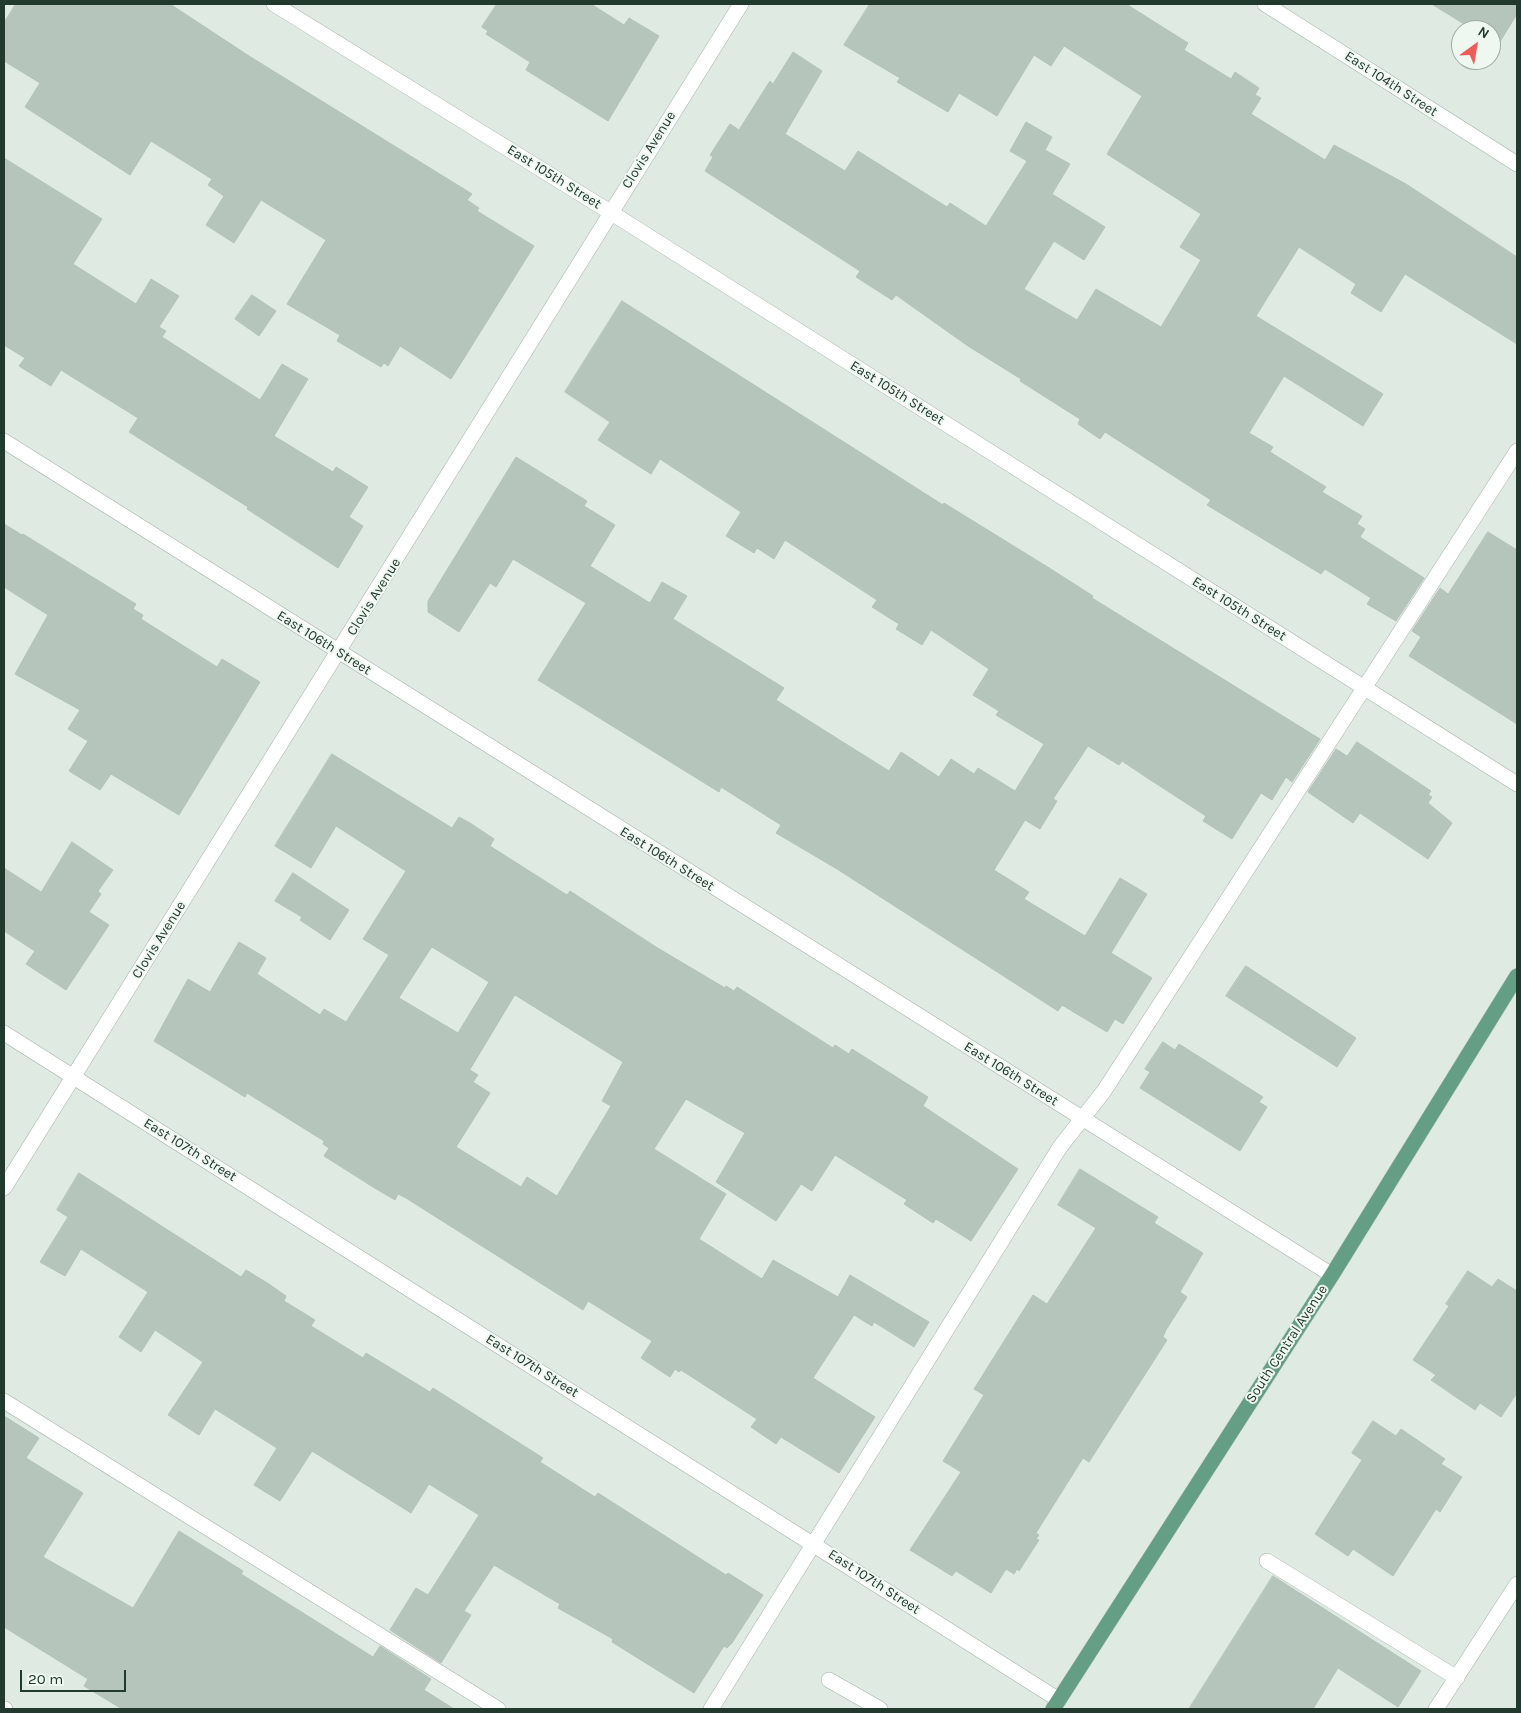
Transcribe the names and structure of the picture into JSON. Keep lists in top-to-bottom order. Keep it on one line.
{"streets":{"main road":["South Central Avenue"],"street":["East 104th Street","Clovis Avenue","East 105th Street","East 106th Street","East 107th Street"]},"crossings":[["Clovis Avenue","East 105th Street"],["Clovis Avenue","East 106th Street"],["Clovis Avenue","East 107th Street"],["East 106th Street","South Central Avenue"],["East 107th Street","South Central Avenue"]],"scale_bar":"20 m","north":"top right"}
